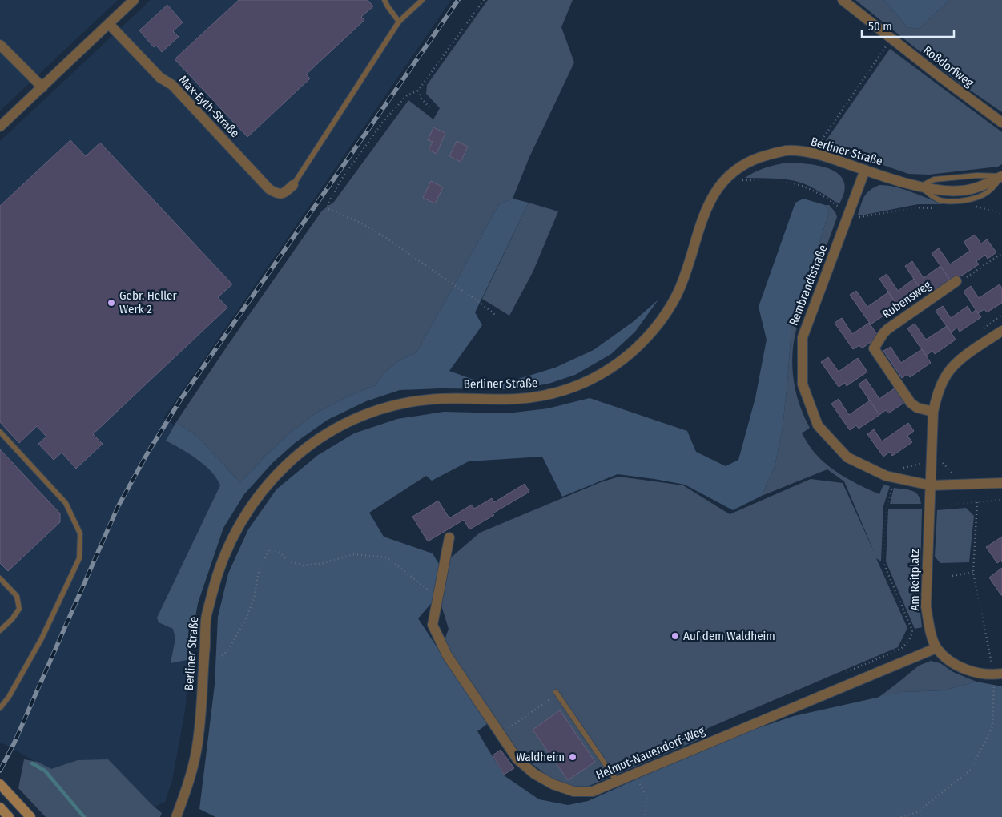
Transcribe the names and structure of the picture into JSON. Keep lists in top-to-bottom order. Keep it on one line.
{"streets":{"street":["Roßdorfweg","Max-Eyth-Straße","Berliner Straße","Rembrandtstraße","Rubensweg","Am Reitplatz","Helmut-Nauendorf-Weg"]},"crossings":[["Berliner Straße","Rembrandtstraße"],["Rembrandtstraße","Am Reitplatz"],["Am Reitplatz","Helmut-Nauendorf-Weg"]],"places":["Gebr. Heller Werk 2","Auf dem Waldheim","Waldheim"],"scale_bar":"50 m"}
